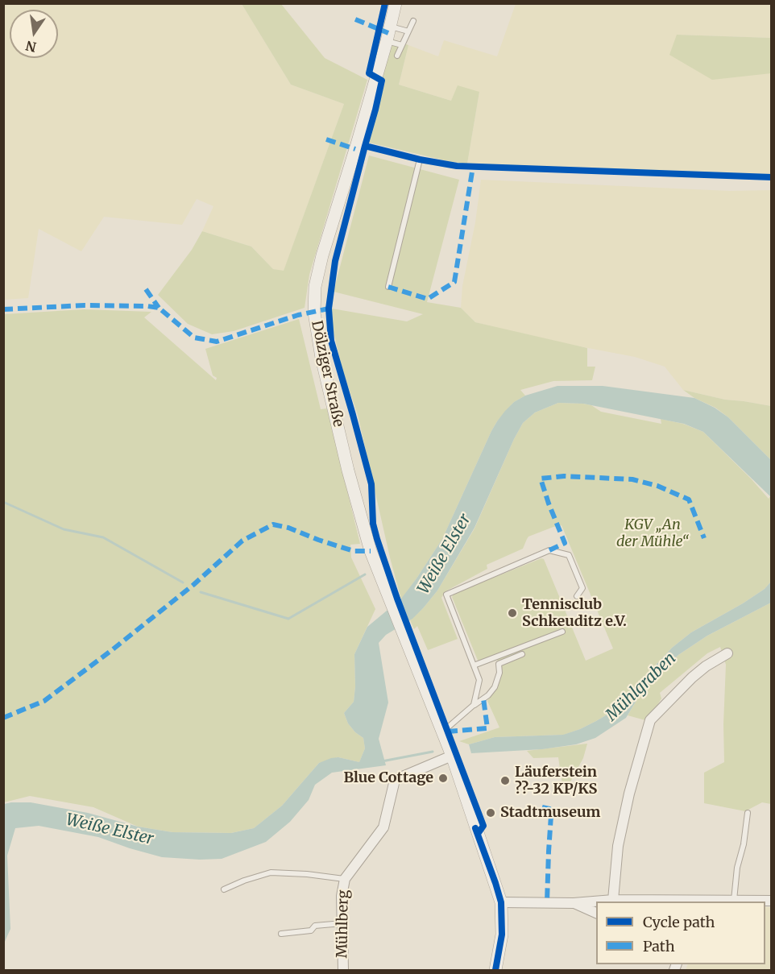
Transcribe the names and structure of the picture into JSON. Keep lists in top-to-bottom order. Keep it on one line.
{"streets":{"street":["Dölziger Straße","Mühlberg"]},"crossings":[["Dölziger Straße","Mühlberg"]],"water":["Weiße Elster","Mühlgraben"],"parks":["KGV „An der Mühle“"],"places":["Tennisclub Schkeuditz e.V.","Blue Cottage","Läuferstein ??-32 KP/KS","Stadtmuseum"],"legend":["Cycle path","Path"],"north":"bottom"}
